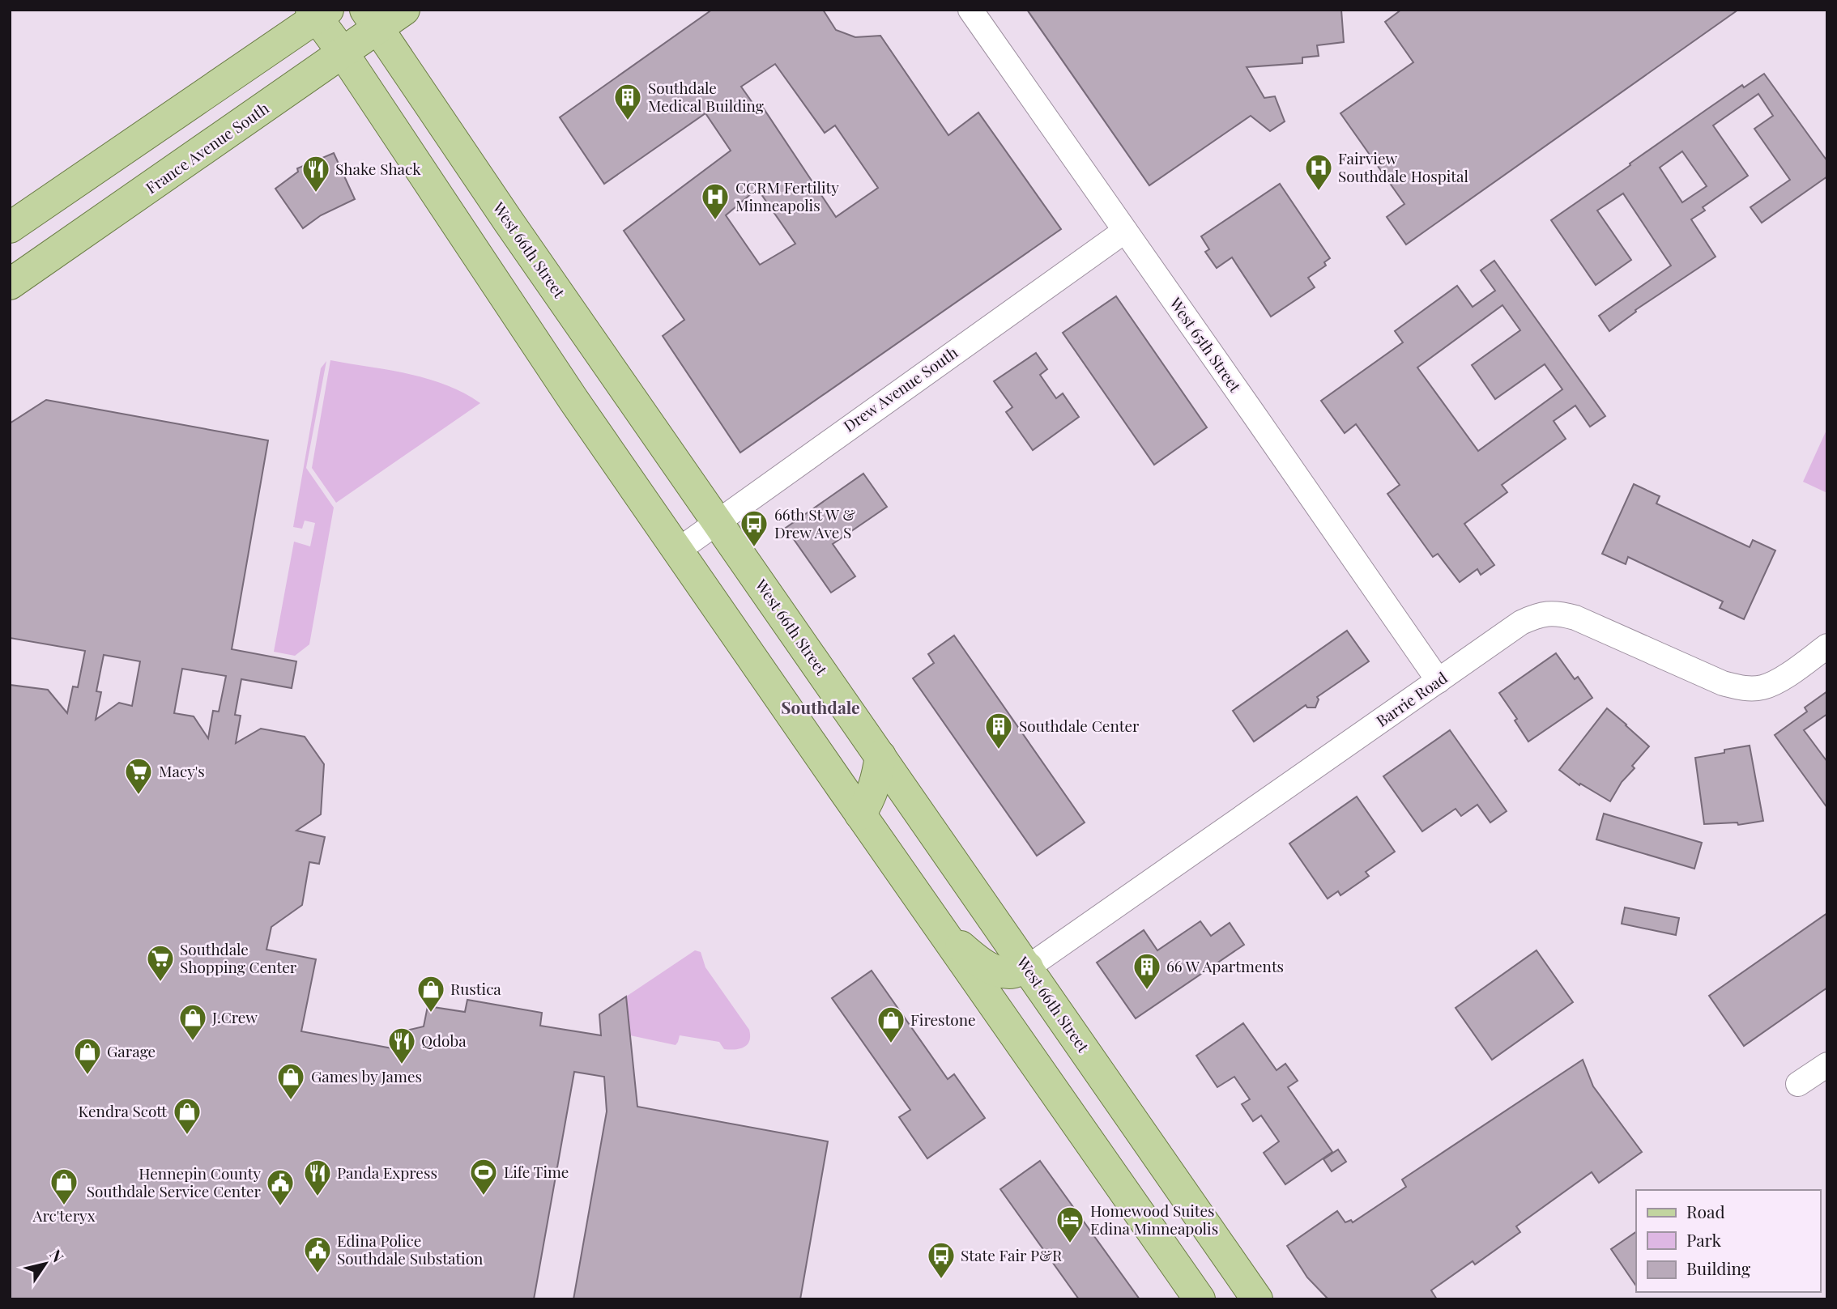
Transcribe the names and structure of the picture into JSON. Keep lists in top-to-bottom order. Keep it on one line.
{"streets":{"main road":["France Avenue South","West 66th Street"],"street":["West 65th Street","Drew Avenue South","Barrie Road"]},"crossings":[["France Avenue South","West 66th Street"],["West 66th Street","Drew Avenue South"],["West 66th Street","Barrie Road"],["West 65th Street","Drew Avenue South"],["West 65th Street","Barrie Road"]],"districts":["Southdale"],"places":{"building":["Southdale Medical Building","Southdale Center","66 W Apartments"],"hospital":["Fairview Southdale Hospital","CCRM Fertility Minneapolis"],"restaurant":["Shake Shack","Qdoba","Panda Express"],"bus stop":["66th St W & Drew Ave S","State Fair P&R"],"supermarket":["Macy's","Southdale Shopping Center"],"shop":["Rustica","J.Crew","Firestone","Garage","Games by James","Kendra Scott","Arc'teryx"],"sports":["Life Time"],"public building":["Hennepin County Southdale Service Center","Edina Police Southdale Substation"],"hotel":["Homewood Suites Edina Minneapolis"]},"legend":["Road","Park","Building"],"north":"top right"}
